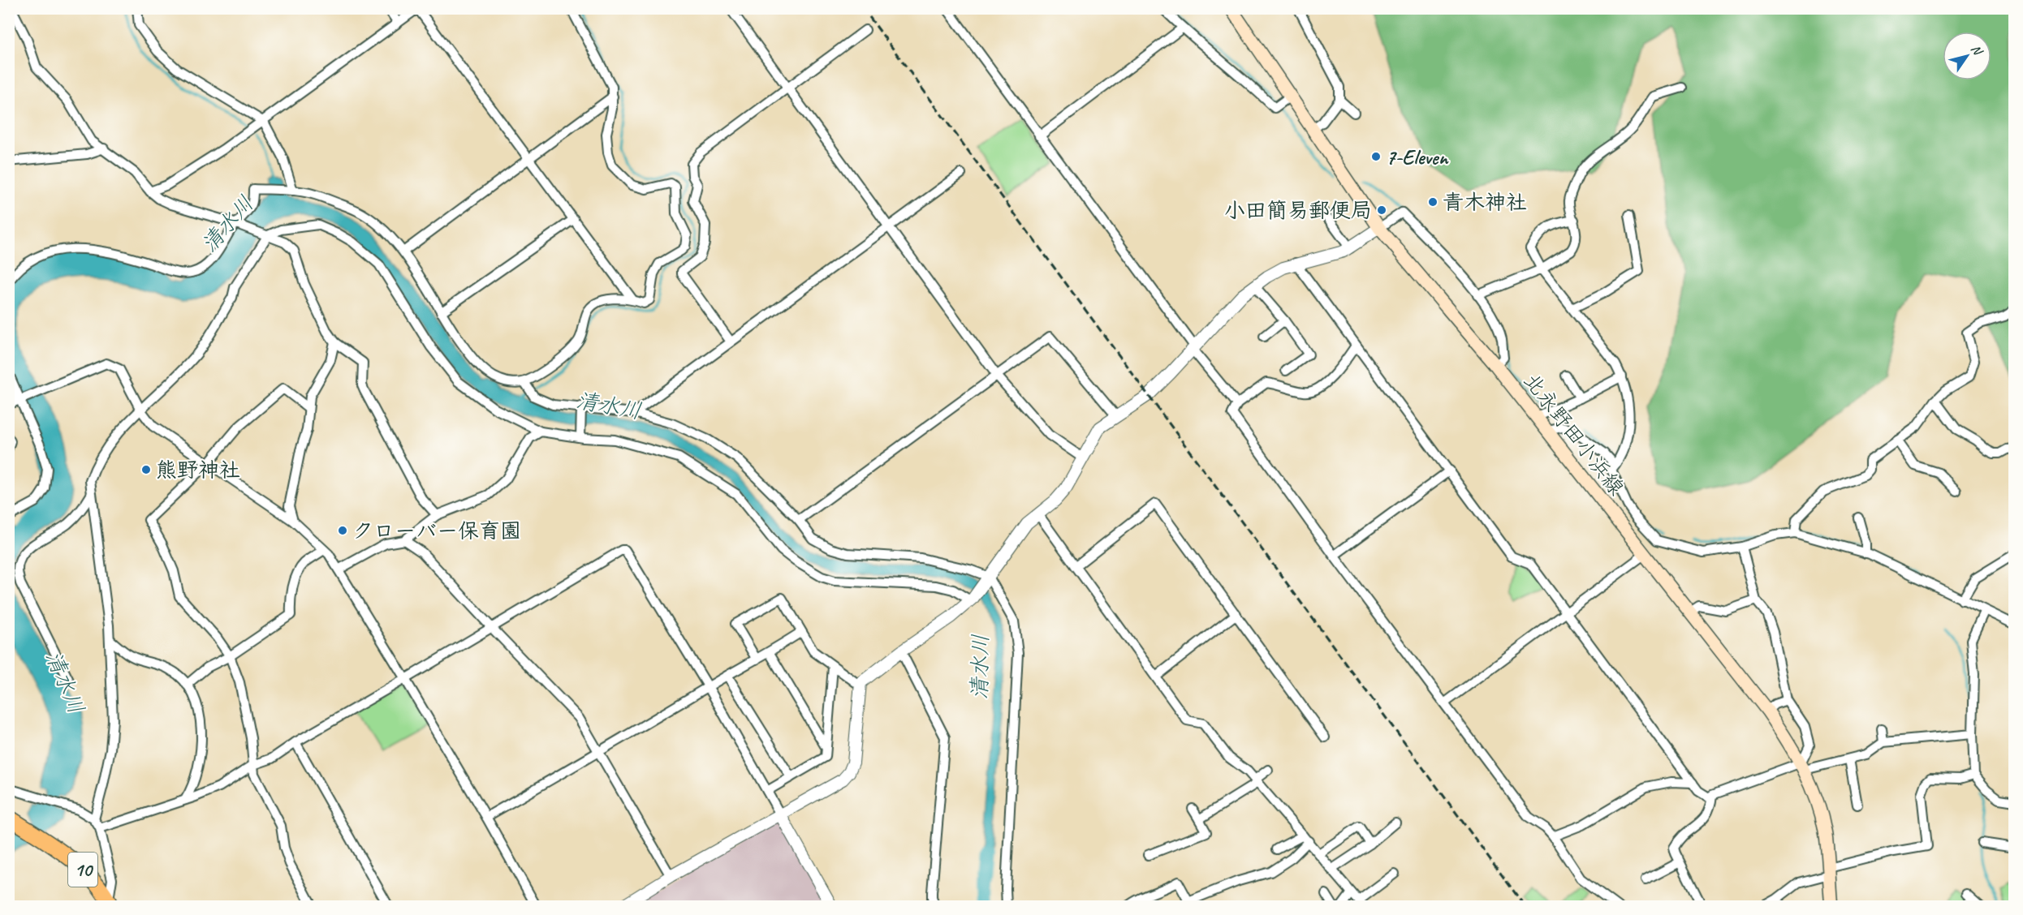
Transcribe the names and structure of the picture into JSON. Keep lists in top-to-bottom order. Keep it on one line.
{"streets":{"highway":["10"],"main road":["北永野田小浜線"]},"water":["清水川"],"places":["7-Eleven","青木神社","小田簡易郵便局","熊野神社","クローバー保育園"],"north":"top right"}
